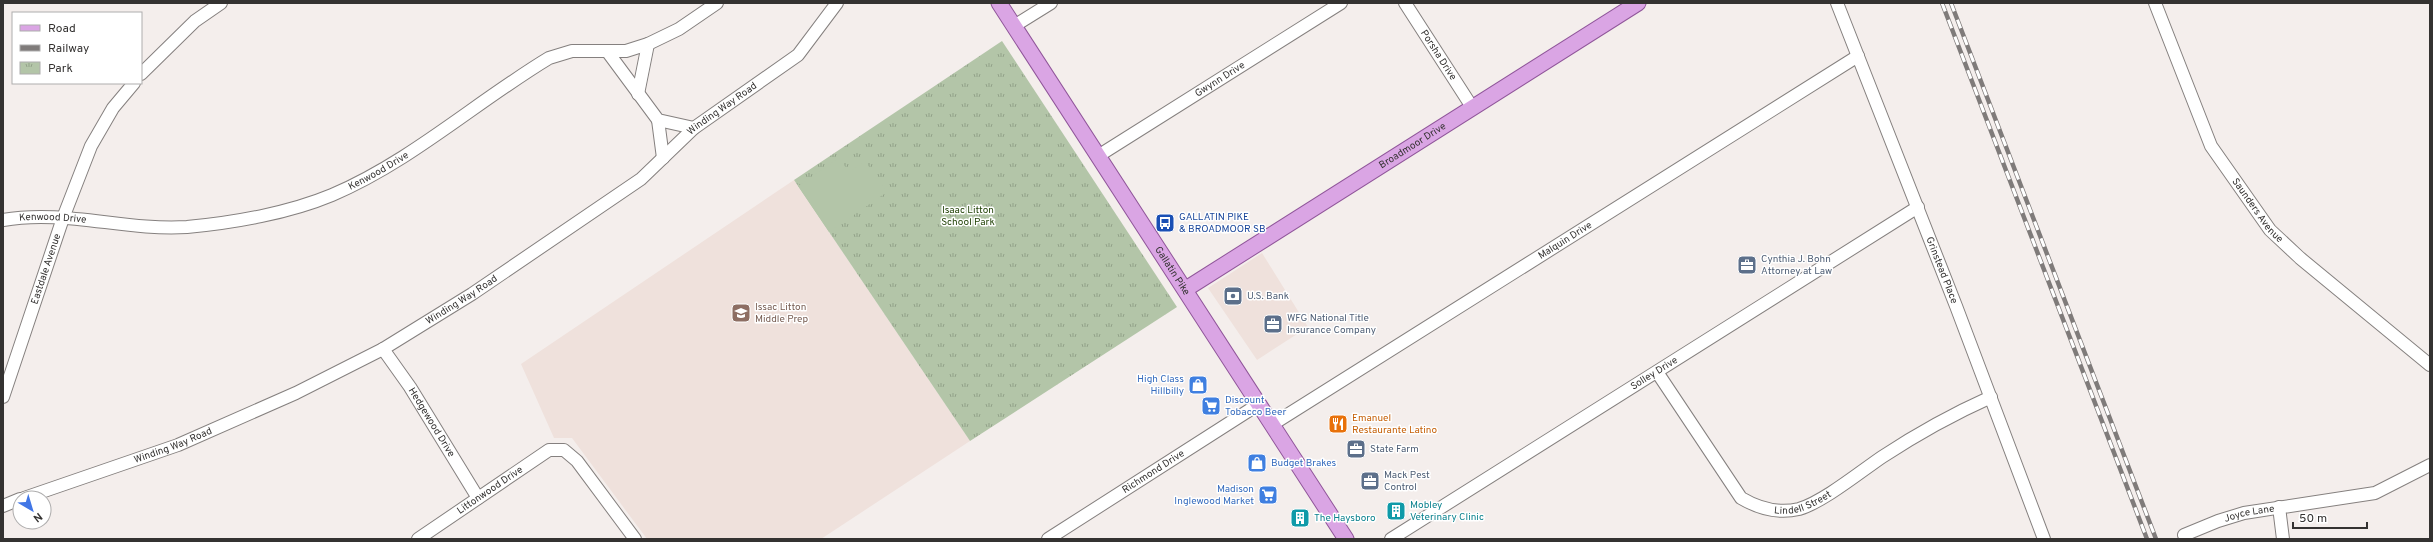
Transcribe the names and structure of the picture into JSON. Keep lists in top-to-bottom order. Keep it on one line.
{"streets":{"main road":["Broadmoor Drive","Gallatin Pike"],"street":["Porsha Drive","Gwynn Drive","Winding Way Road","Kenwood Drive","Saunders Avenue","Malquin Drive","Eastdale Avenue","Grinstead Place","Solley Drive","Hedgewood Drive","Richmond Drive","Littonwood Drive","Lindell Street","Joyce Lane"]},"crossings":[["Porsha Drive","Broadmoor Drive"],["Gwynn Drive","Gallatin Pike"],["Winding Way Road","Hedgewood Drive"],["Broadmoor Drive","Gallatin Pike"],["Kenwood Drive","Eastdale Avenue"],["Malquin Drive","Gallatin Pike"],["Malquin Drive","Grinstead Place"],["Gallatin Pike","Richmond Drive"],["Grinstead Place","Solley Drive"],["Grinstead Place","Lindell Street"],["Solley Drive","Lindell Street"],["Hedgewood Drive","Littonwood Drive"]],"parks":["Isaac Litton School Park"],"places":{"bus stop":["GALLATIN PIKE & BROADMOOR SB"],"office":["Cynthia J. Bohn Attorney at Law","WFG National Title Insurance Company","State Farm","Mack Pest Control"],"bank":["U.S. Bank"],"school or university":["Issac Litton Middle Prep"],"shop":["High Class Hillbilly","Budget Brakes"],"supermarket":["Discount Tobacco Beer","Madison Inglewood Market"],"restaurant":["Emanuel Restaurante Latino"],"building":["Mobley Veterinary Clinic","The Haysboro"]},"legend":["Road","Railway","Park"],"scale_bar":"50 m","north":"bottom right"}
